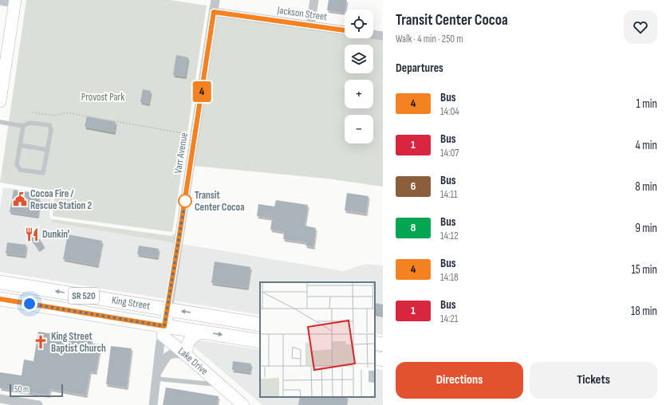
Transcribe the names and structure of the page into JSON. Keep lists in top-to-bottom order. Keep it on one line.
{"streets":{"main road":["SR 520","King Street"],"street":["Jackson Street","Varr Avenue","Lake Drive"]},"crossings":[["Jackson Street","Varr Avenue"],["Varr Avenue","King Street"],["King Street","Lake Drive"]],"parks":["Provost Park"],"places":{"public building":["Cocoa Fire / Rescue Station 2"],"other":["Transit Center Cocoa"],"restaurant":["Dunkin'"],"church":["King Street Baptist Church"]},"lines":["bus line 4"],"scale_bar":"50 m","page":{"on_map":"4","heading":[["Transit Center Cocoa","Walk · 4 min · 250 m"],"Departures"],"map_buttons":["+","−"],"list":[{"mark":"4","name":"Bus","note":"14:04","value":"1 min"},{"mark":"1","name":"Bus","note":"14:07","value":"4 min"},{"mark":"6","name":"Bus","note":"14:11","value":"8 min"},{"mark":"8","name":"Bus","note":"14:12","value":"9 min"},{"mark":"4","name":"Bus","note":"14:18","value":"15 min"},{"mark":"1","name":"Bus","note":"14:21","value":"18 min"}],"buttons":["Directions","Tickets"],"scale":"50 m"}}
